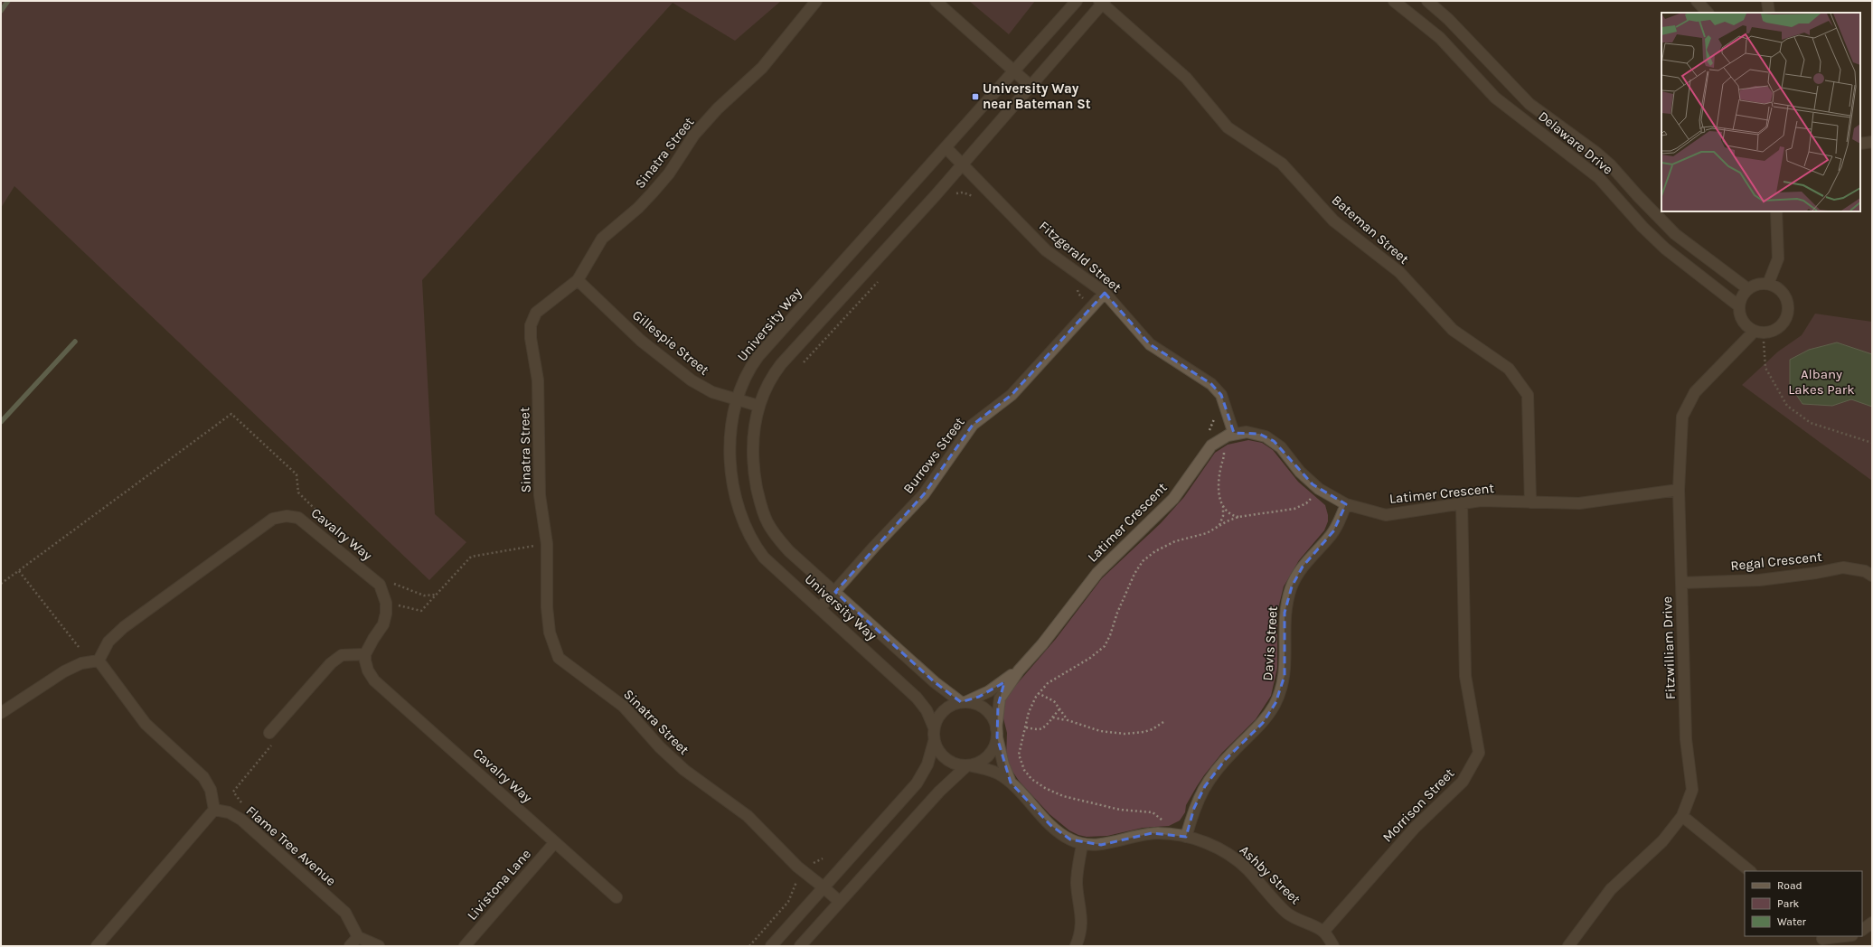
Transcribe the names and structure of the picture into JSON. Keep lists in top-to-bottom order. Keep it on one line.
{"streets":{"street":["Delaware Drive","Sinatra Street","Bateman Street","Fitzgerald Street","University Way","Gillespie Street","Burrows Street","Latimer Crescent","Cavalry Way","Regal Crescent","Davis Street","Fitzwilliam Drive","Morrison Street","Flame Tree Avenue","Ashby Street","Livistona Lane"]},"crossings":[["Delaware Drive","Fitzwilliam Drive"],["Sinatra Street","Gillespie Street"],["Bateman Street","University Way"],["Bateman Street","Latimer Crescent"],["Fitzgerald Street","University Way"],["Fitzgerald Street","Burrows Street"],["Fitzgerald Street","Latimer Crescent"],["University Way","Gillespie Street"],["University Way","Burrows Street"],["University Way","Latimer Crescent"],["University Way","Ashby Street"],["Latimer Crescent","Davis Street"],["Latimer Crescent","Fitzwilliam Drive"],["Latimer Crescent","Morrison Street"],["Latimer Crescent","Ashby Street"],["Cavalry Way","Livistona Lane"],["Regal Crescent","Fitzwilliam Drive"],["Davis Street","Ashby Street"],["Morrison Street","Ashby Street"]],"parks":["Albany Lakes Park"],"places":{"transit":["University Way near Bateman St"]},"legend":["Road","Park","Water"]}
